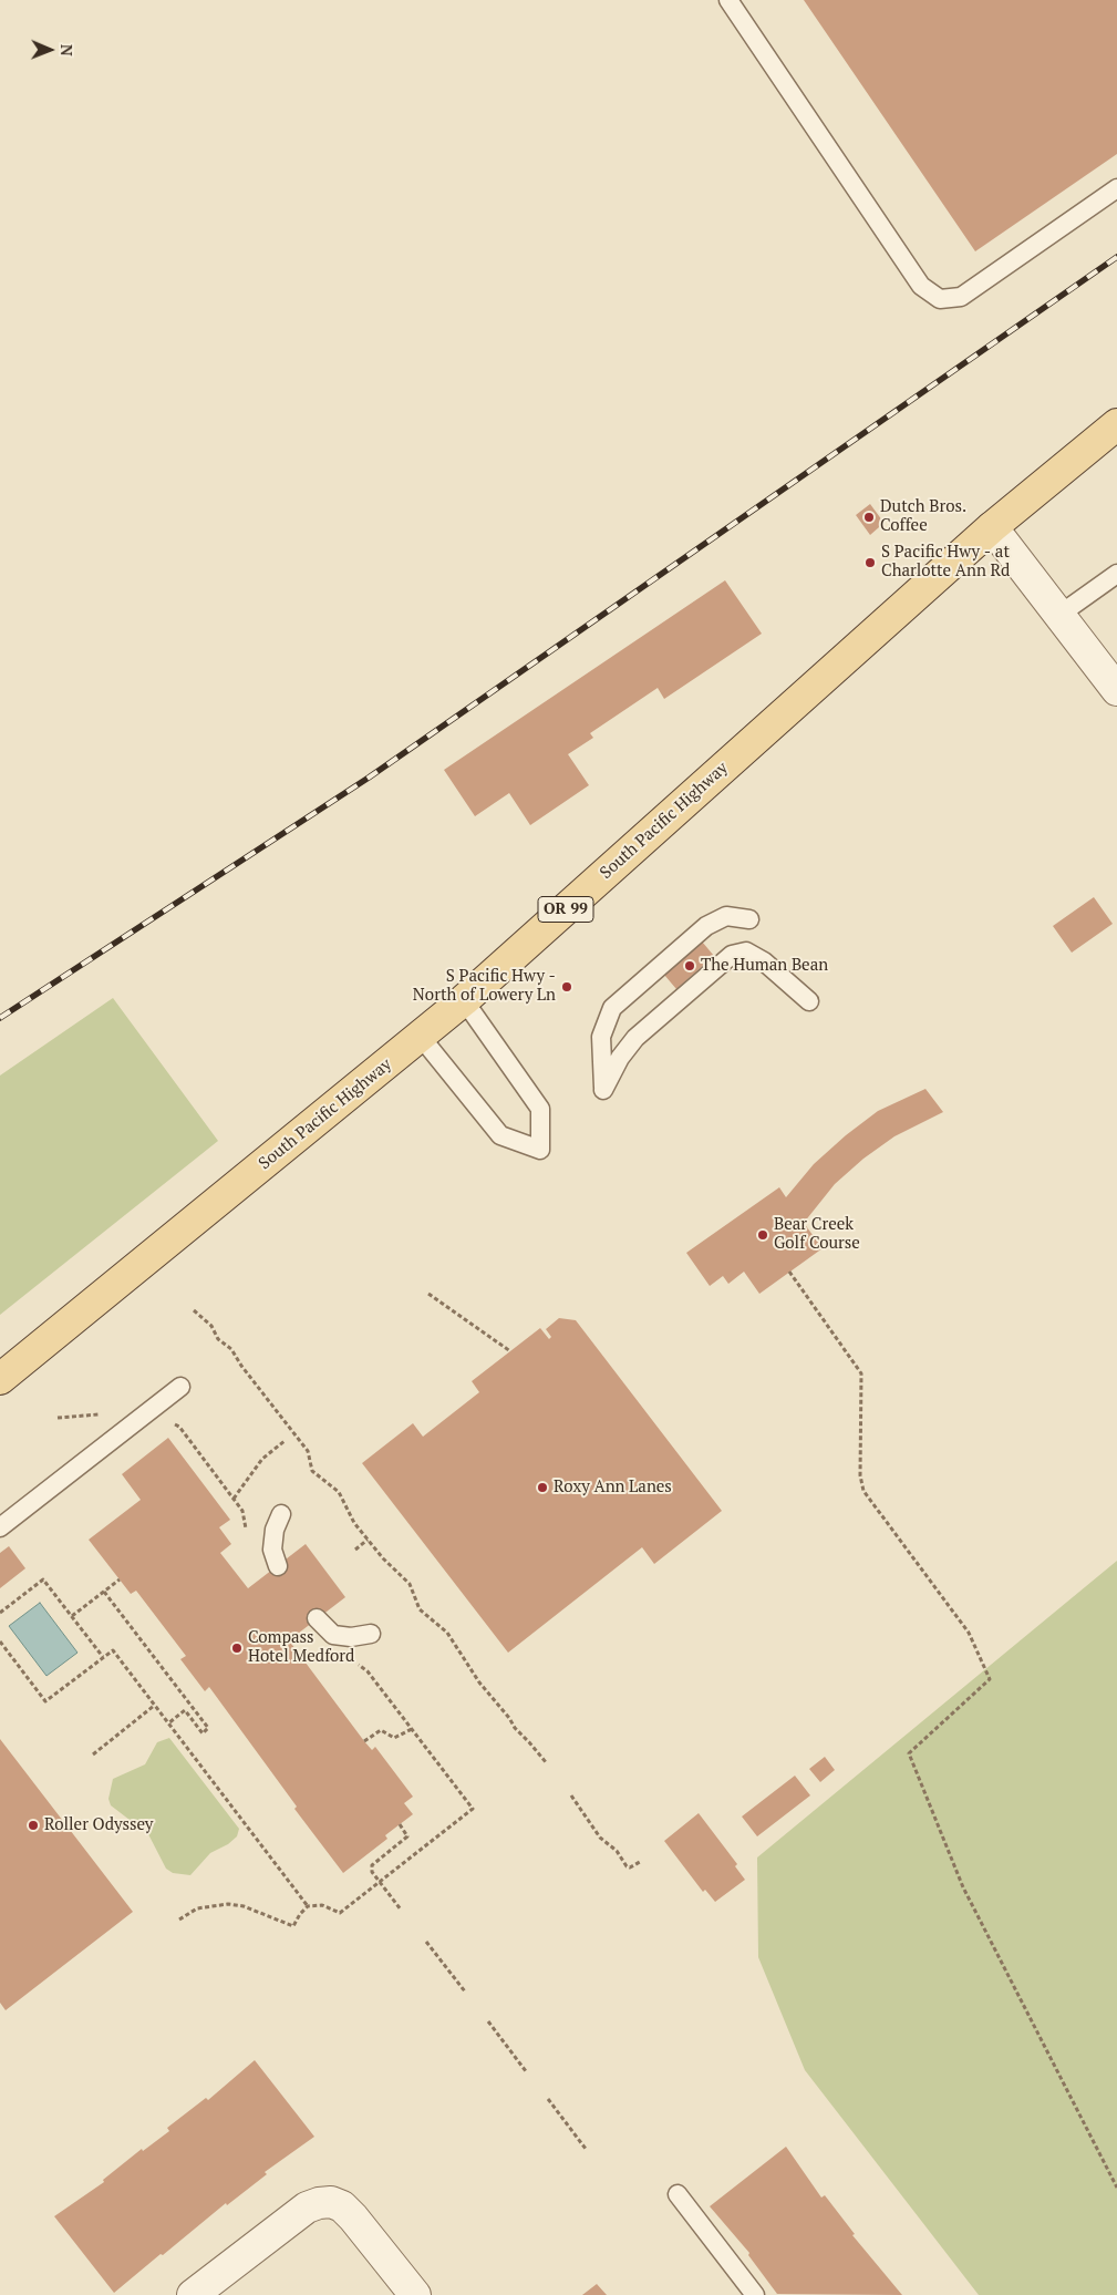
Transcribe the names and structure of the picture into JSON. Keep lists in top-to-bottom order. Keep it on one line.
{"streets":{"main road":["South Pacific Highway","OR 99"]},"places":["Dutch Bros. Coffee","S Pacific Hwy - at Charlotte Ann Rd","The Human Bean","S Pacific Hwy - North of Lowery Ln","Bear Creek Golf Course","Roxy Ann Lanes","Compass Hotel Medford","Roller Odyssey"],"north":"right"}
